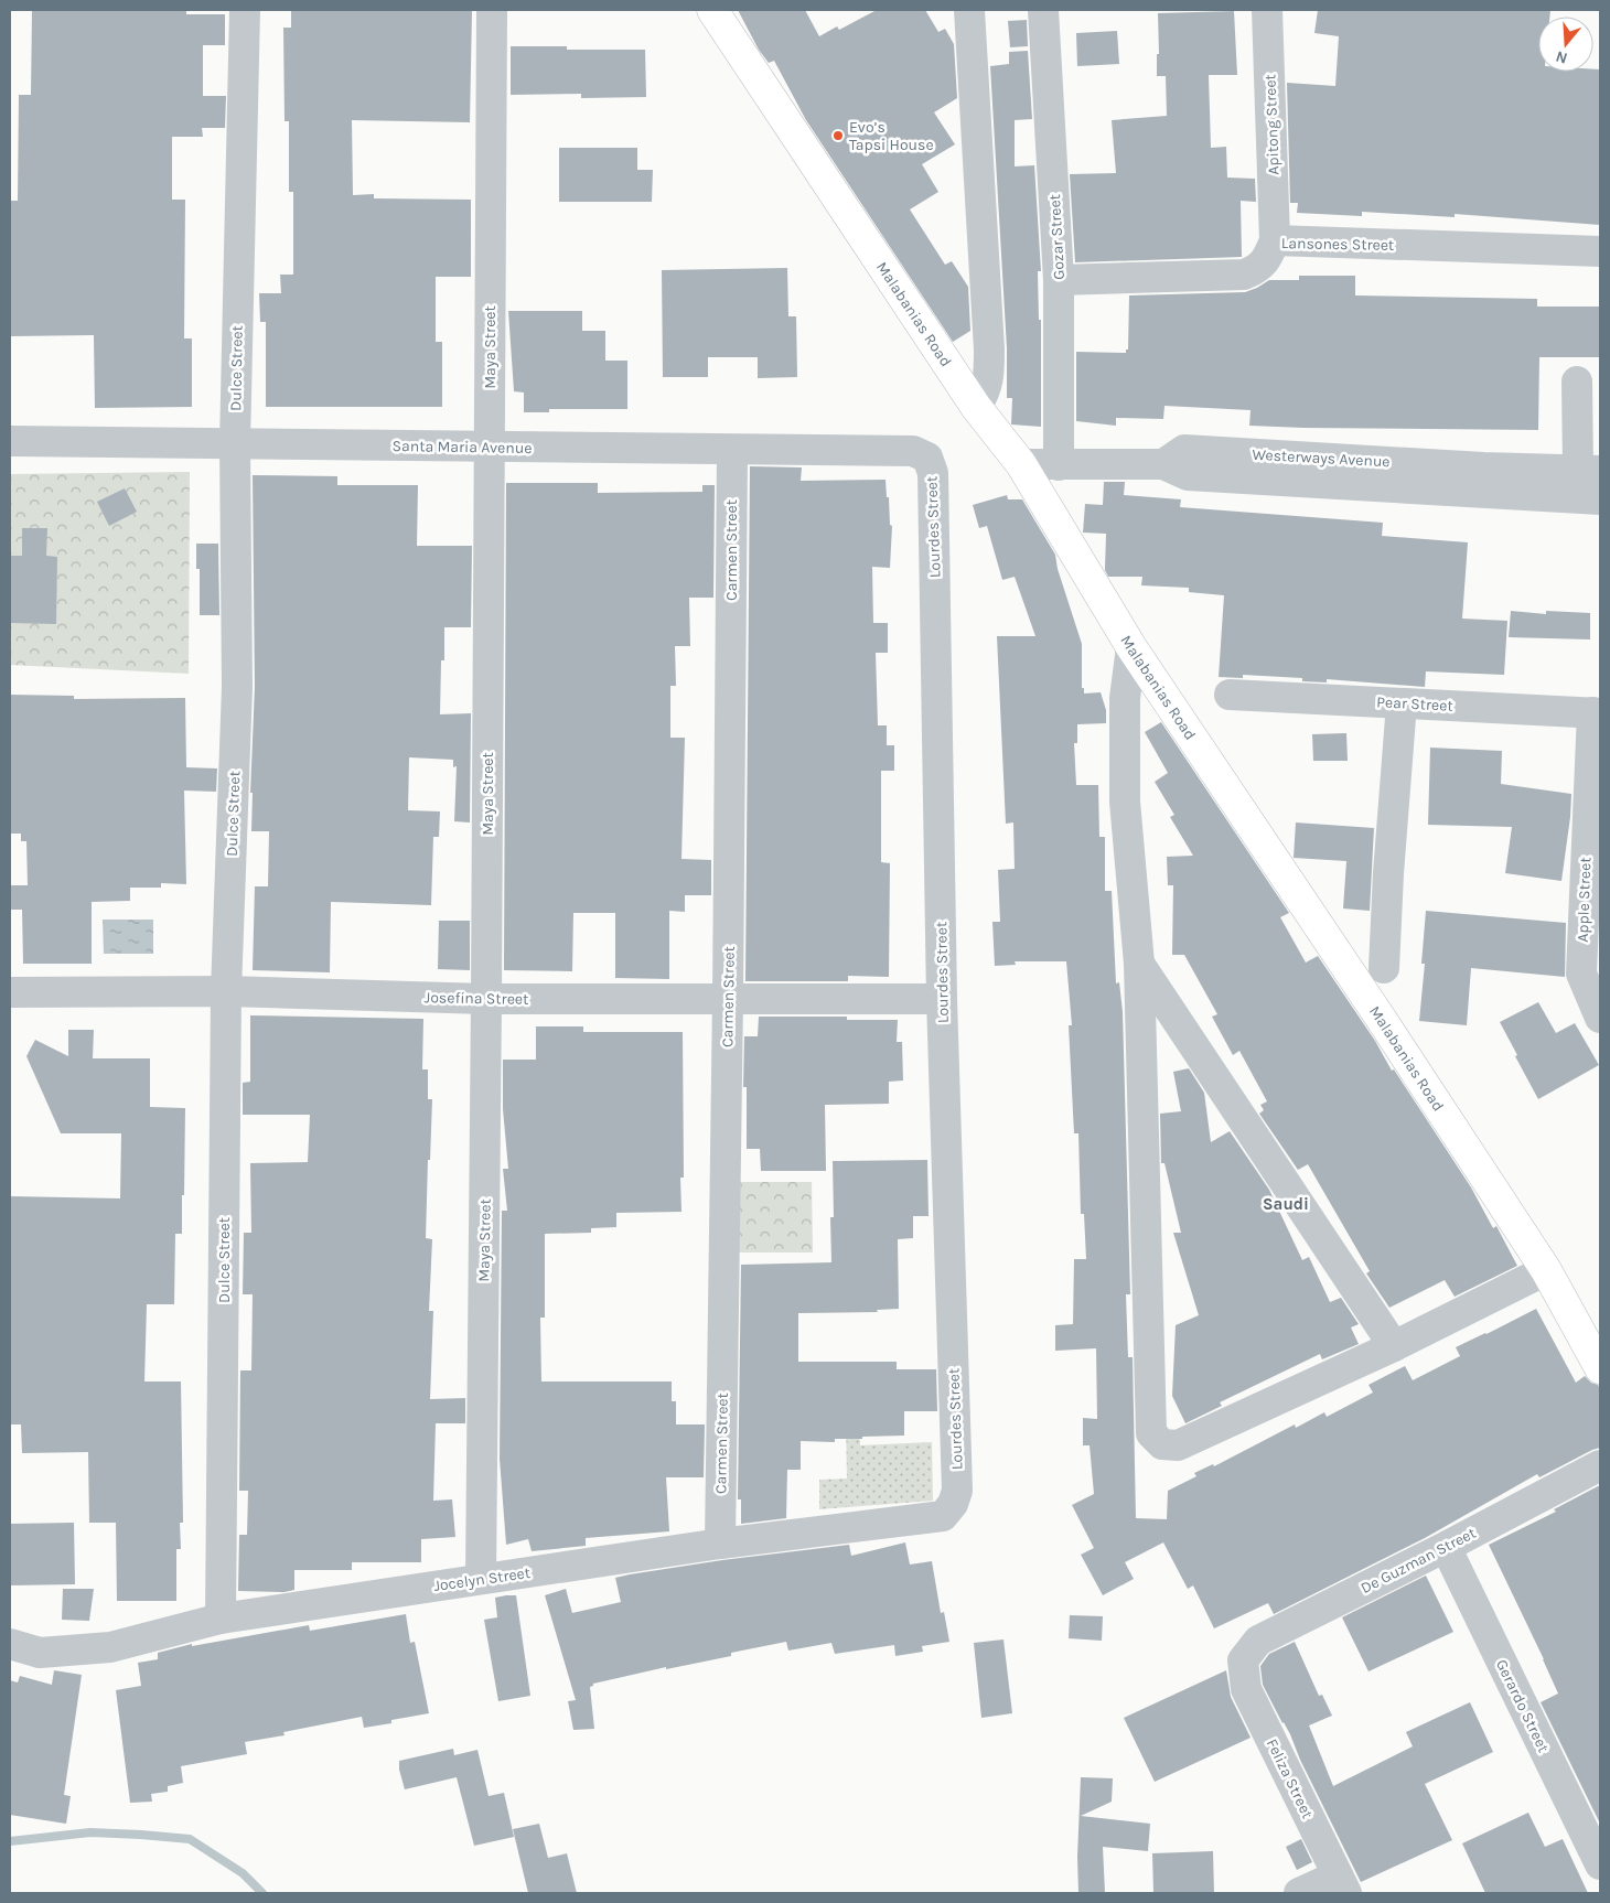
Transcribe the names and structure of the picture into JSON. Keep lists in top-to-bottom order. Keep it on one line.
{"streets":{"main road":["Malabanias Road"],"street":["Apitong Street","Gozar Street","Lansones Street","Maya Street","Dulce Street","Santa Maria Avenue","Westerways Avenue","Lourdes Street","Carmen Street","Pear Street","Apple Street","Josefina Street","De Guzman Street","Jocelyn Street","Gerardo Street","Feliza Street"]},"crossings":[["Apitong Street","Lansones Street"],["Gozar Street","Lansones Street"],["Gozar Street","Westerways Avenue"],["Malabanias Road","Westerways Avenue"],["Maya Street","Santa Maria Avenue"],["Maya Street","Josefina Street"],["Maya Street","Jocelyn Street"],["Dulce Street","Santa Maria Avenue"],["Dulce Street","Josefina Street"],["Dulce Street","Jocelyn Street"],["Santa Maria Avenue","Lourdes Street"],["Santa Maria Avenue","Carmen Street"],["Lourdes Street","Josefina Street"],["Lourdes Street","Jocelyn Street"],["Carmen Street","Josefina Street"],["Carmen Street","Jocelyn Street"],["Pear Street","Apple Street"],["De Guzman Street","Gerardo Street"],["De Guzman Street","Feliza Street"]],"districts":["Saudi"],"places":["Evo’s Tapsi House"],"north":"bottom"}
